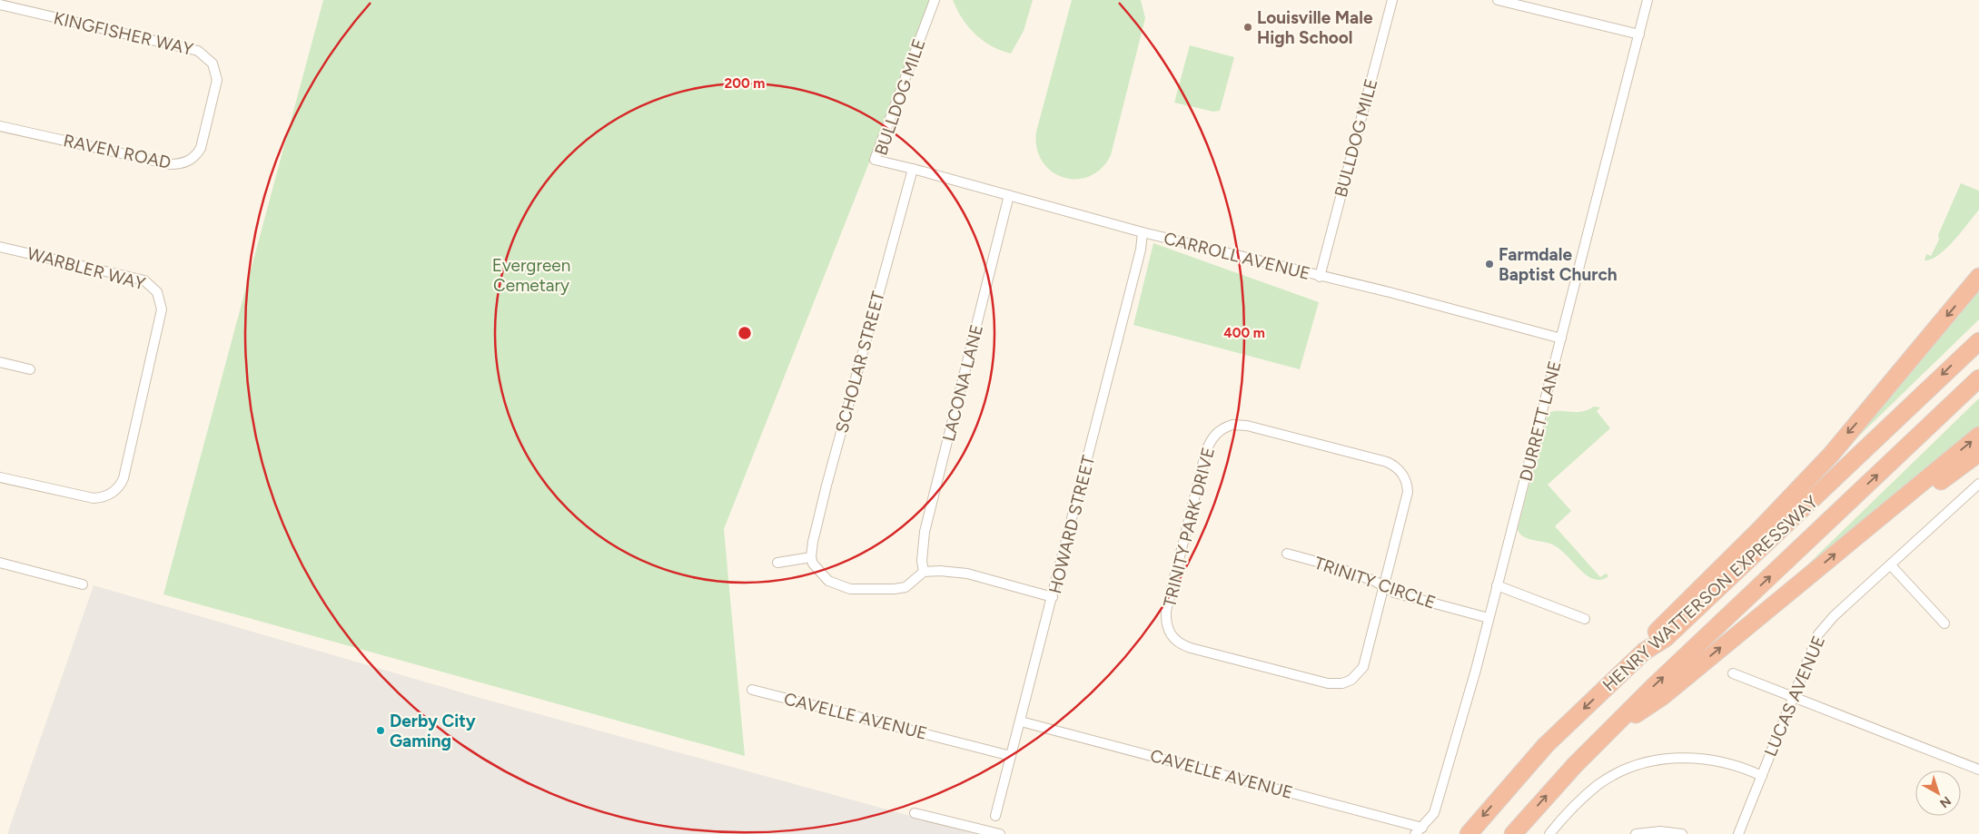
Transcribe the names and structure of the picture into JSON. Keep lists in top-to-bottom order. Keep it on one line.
{"streets":{"highway":["HENRY WATTERSON EXPRESSWAY"],"street":["KINGFISHER WAY","BULLDOG MILE","RAVEN ROAD","CARROLL AVENUE","WARBLER WAY","SCHOLAR STREET","LACONA LANE","DURRETT LANE","HOWARD STREET","TRINITY PARK DRIVE","TRINITY CIRCLE","LUCAS AVENUE","CAVELLE AVENUE"]},"crossings":[["KINGFISHER WAY","RAVEN ROAD"],["BULLDOG MILE","CARROLL AVENUE"],["BULLDOG MILE","SCHOLAR STREET"],["CARROLL AVENUE","SCHOLAR STREET"],["CARROLL AVENUE","LACONA LANE"],["CARROLL AVENUE","DURRETT LANE"],["CARROLL AVENUE","HOWARD STREET"],["DURRETT LANE","TRINITY CIRCLE"],["DURRETT LANE","CAVELLE AVENUE"],["HOWARD STREET","CAVELLE AVENUE"],["TRINITY PARK DRIVE","TRINITY CIRCLE"]],"parks":["Evergreen Cemetary"],"places":["Louisville Male High School","Farmdale Baptist Church","Derby City Gaming"],"north":"bottom right","rings":["200 m","400 m"]}
